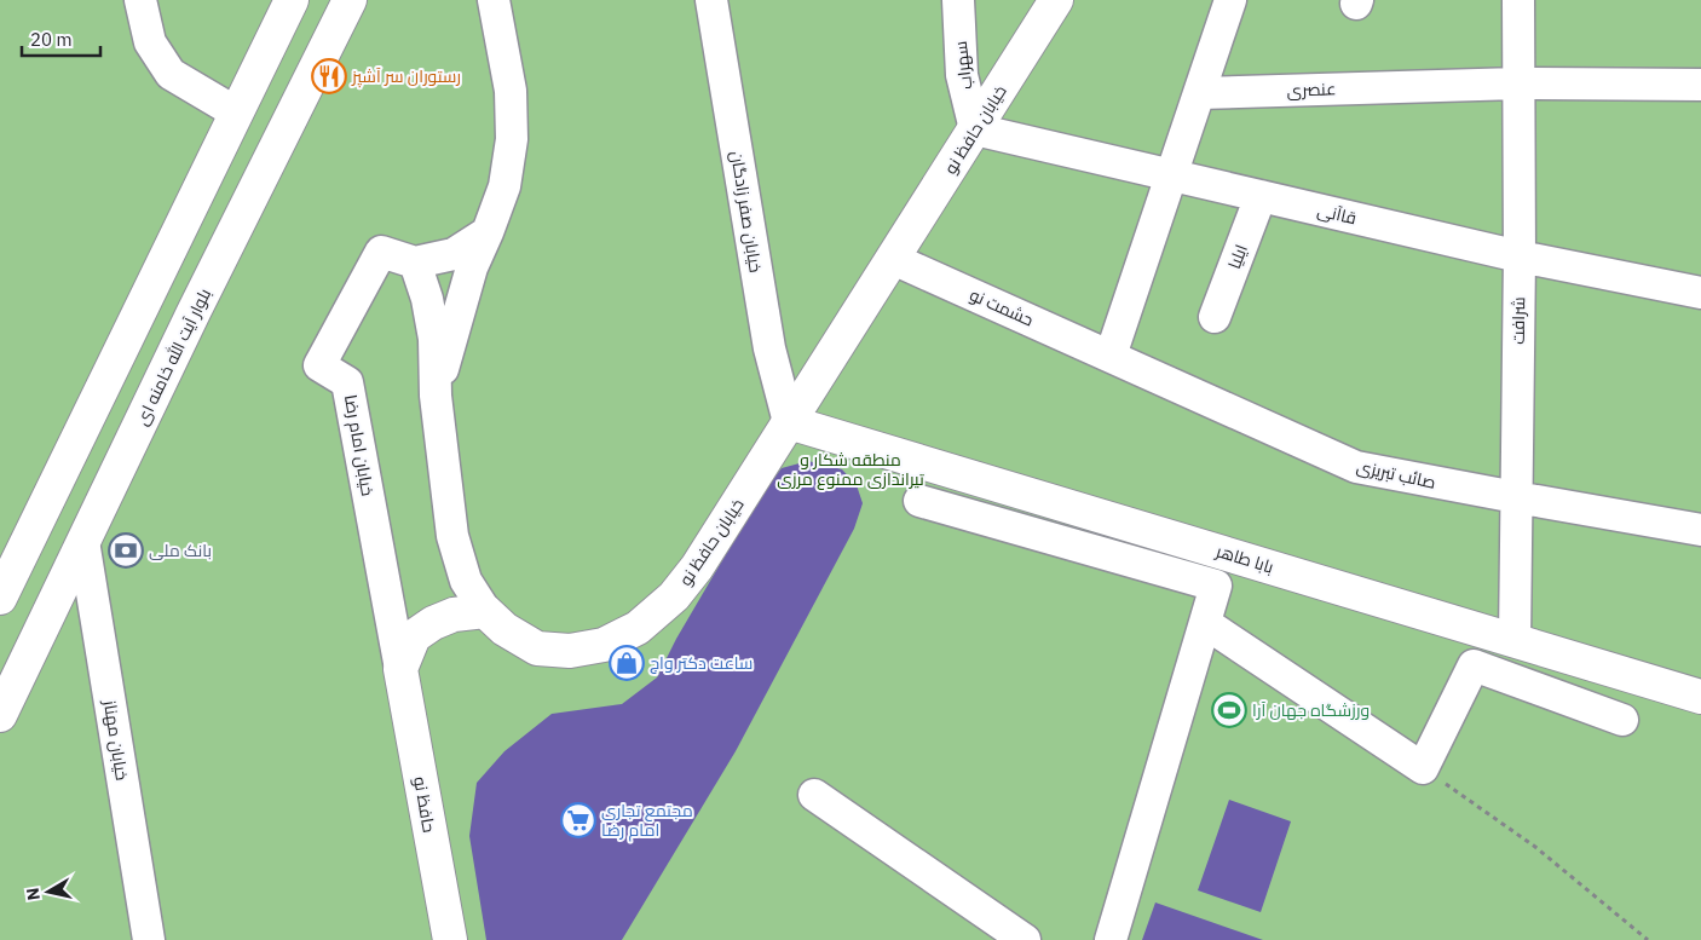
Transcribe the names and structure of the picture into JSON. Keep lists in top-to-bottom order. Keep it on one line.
{"streets":{"main road":["خیابان حافظ نو","بلوار آیت الله خامنه ای","بابا طاهر","حافظ نو"],"street":["سهراب","عنصری","خیابان صفر زادگان","قاآنی","ایلیا","حشمت نو","شرافت","خیابان امام رضا","صائب تبریزی","خیابان مهناز"]},"crossings":[["سهراب","خیابان حافظ نو"],["سهراب","قاآنی"],["عنصری","شرافت"],["خیابان حافظ نو","خیابان صفر زادگان"],["خیابان حافظ نو","قاآنی"],["خیابان حافظ نو","حشمت نو"],["خیابان حافظ نو","خیابان امام رضا"],["خیابان حافظ نو","بابا طاهر"],["خیابان صفر زادگان","بابا طاهر"],["قاآنی","ایلیا"],["قاآنی","شرافت"],["حشمت نو","صائب تبریزی"],["شرافت","صائب تبریزی"],["شرافت","بابا طاهر"],["بلوار آیت الله خامنه ای","خیابان مهناز"],["خیابان امام رضا","حافظ نو"]],"parks":["منطقه شکار و تیراندازی ممنوع مرزی"],"places":{"restaurant":["رستوران سر آشپز"],"bank":["بانک ملی"],"shop":["ساعت دکتر واچ"],"sports":["ورزشگاه جهان آرا"],"supermarket":["مجتمع تجاری امام رضا"]},"scale_bar":"20 m","north":"left"}
